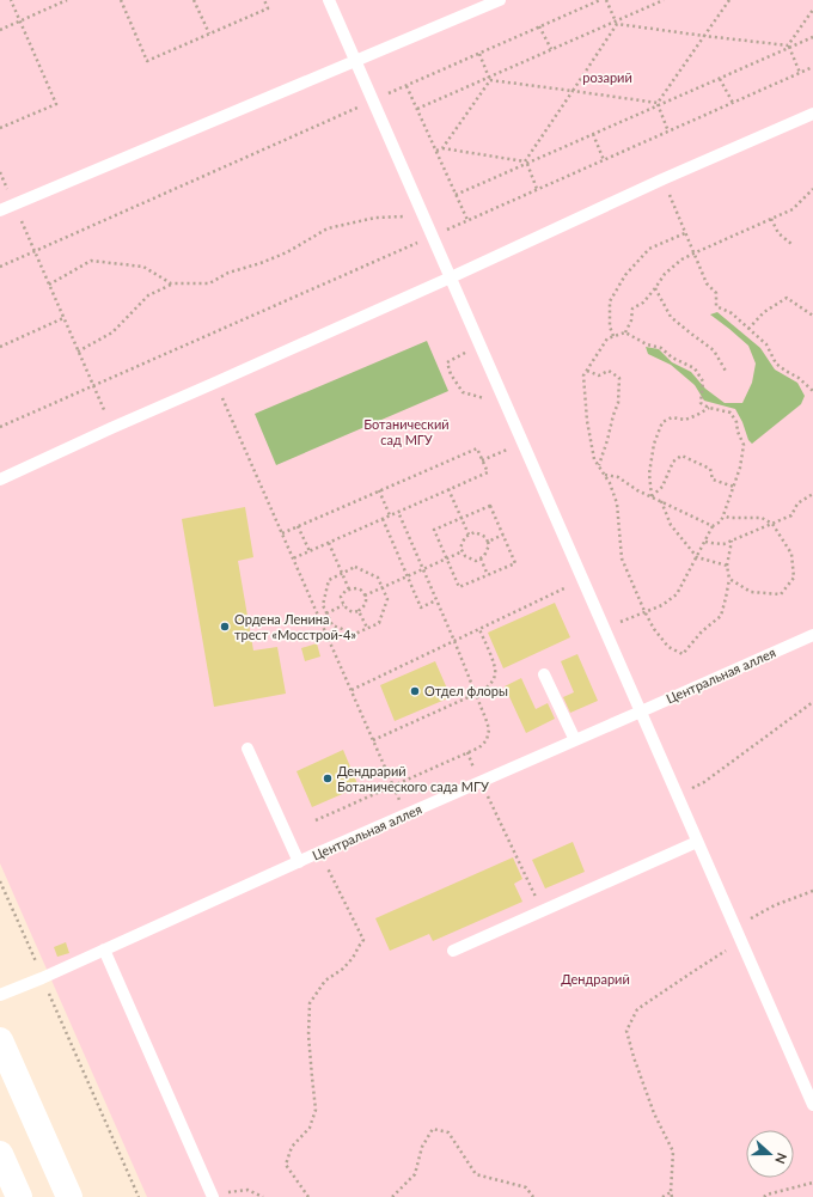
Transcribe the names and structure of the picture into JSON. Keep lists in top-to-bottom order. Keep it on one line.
{"streets":{"lane":["Центральная аллея"]},"parks":["розарий","Ботанический сад МГУ","Дендрарий"],"places":["Ордена Ленина трест «Мосстрой-4»","Отдел флоры","Дендрарий Ботанического сада МГУ"],"north":"right"}
